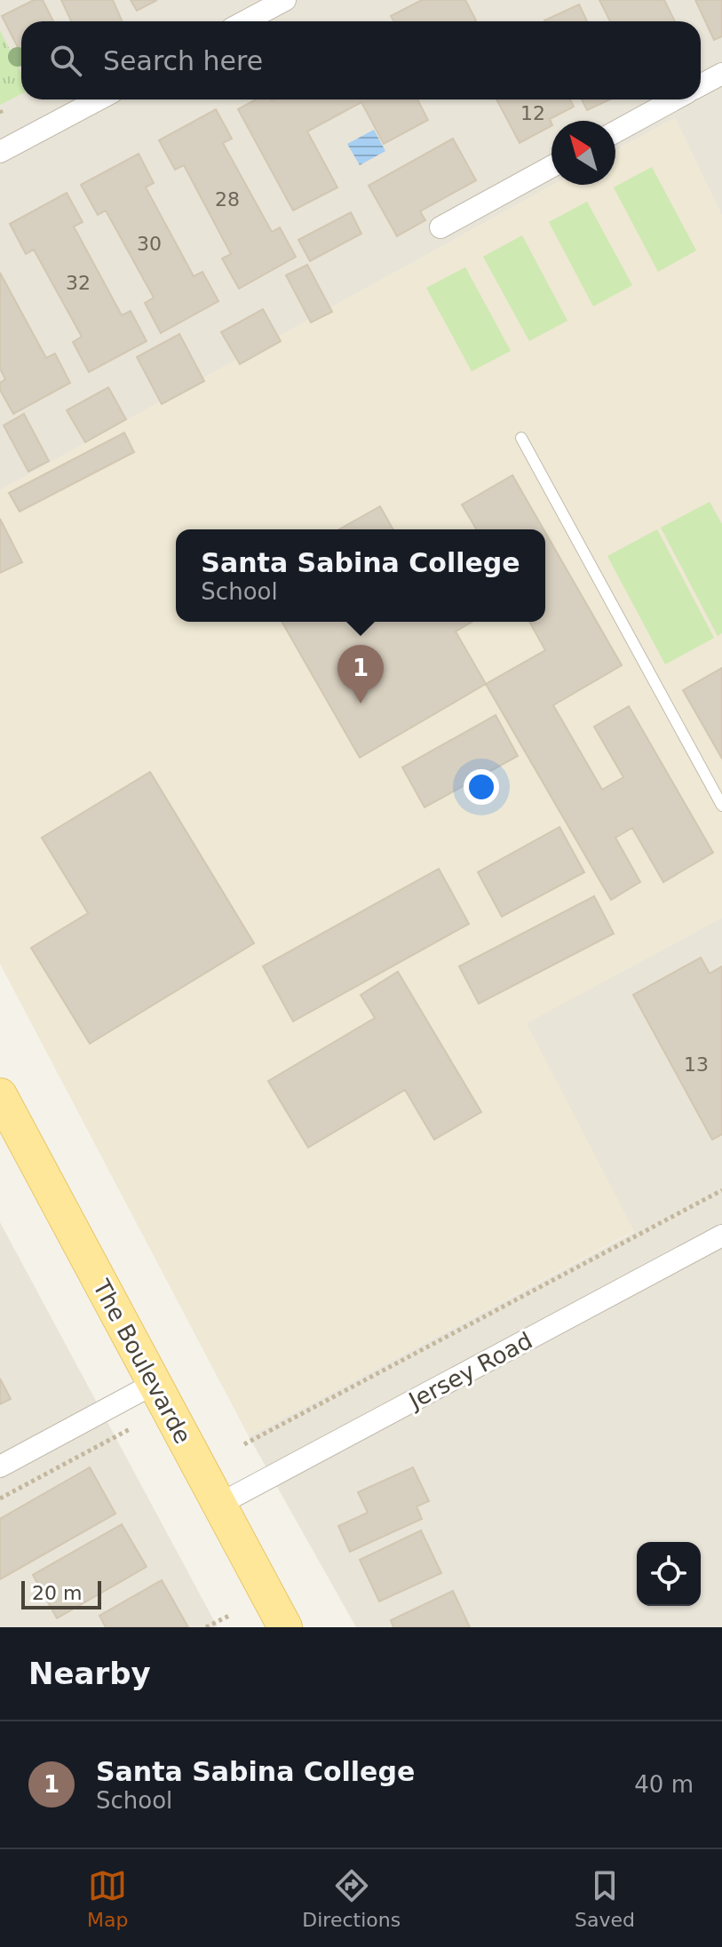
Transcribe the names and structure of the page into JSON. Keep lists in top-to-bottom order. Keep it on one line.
{"streets":{"main road":["The Boulevarde"],"street":["Jersey Road"]},"crossings":[["The Boulevarde","Jersey Road"]],"house_numbers":["12","28","30","32","13"],"scale_bar":"20 m","north":"top left","page":{"search":"Search here","popup":["Santa Sabina College","School"],"pins":"1","scale":"20 m","heading":"Nearby","list":[{"mark":"1","name":"Santa Sabina College","note":"School","value":"40 m"}],"nav":["Map","Directions","Saved"]}}
